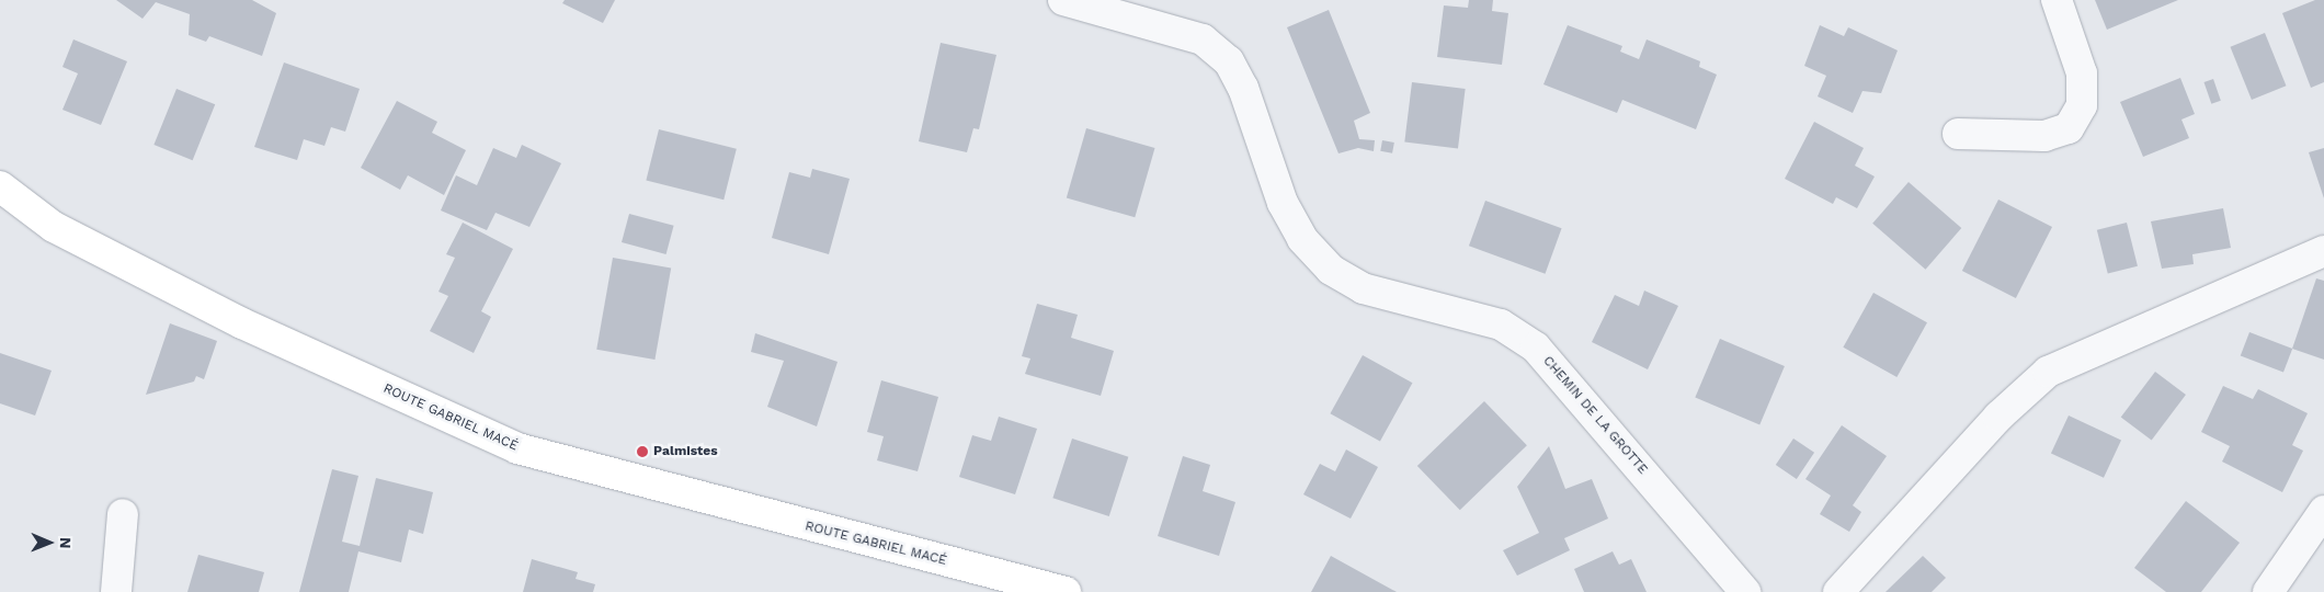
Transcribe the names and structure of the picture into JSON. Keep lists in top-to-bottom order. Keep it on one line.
{"streets":{"main road":["ROUTE GABRIEL MACÉ"],"street":["CHEMIN DE LA GROTTE"]},"places":["Palmistes"],"north":"right"}
